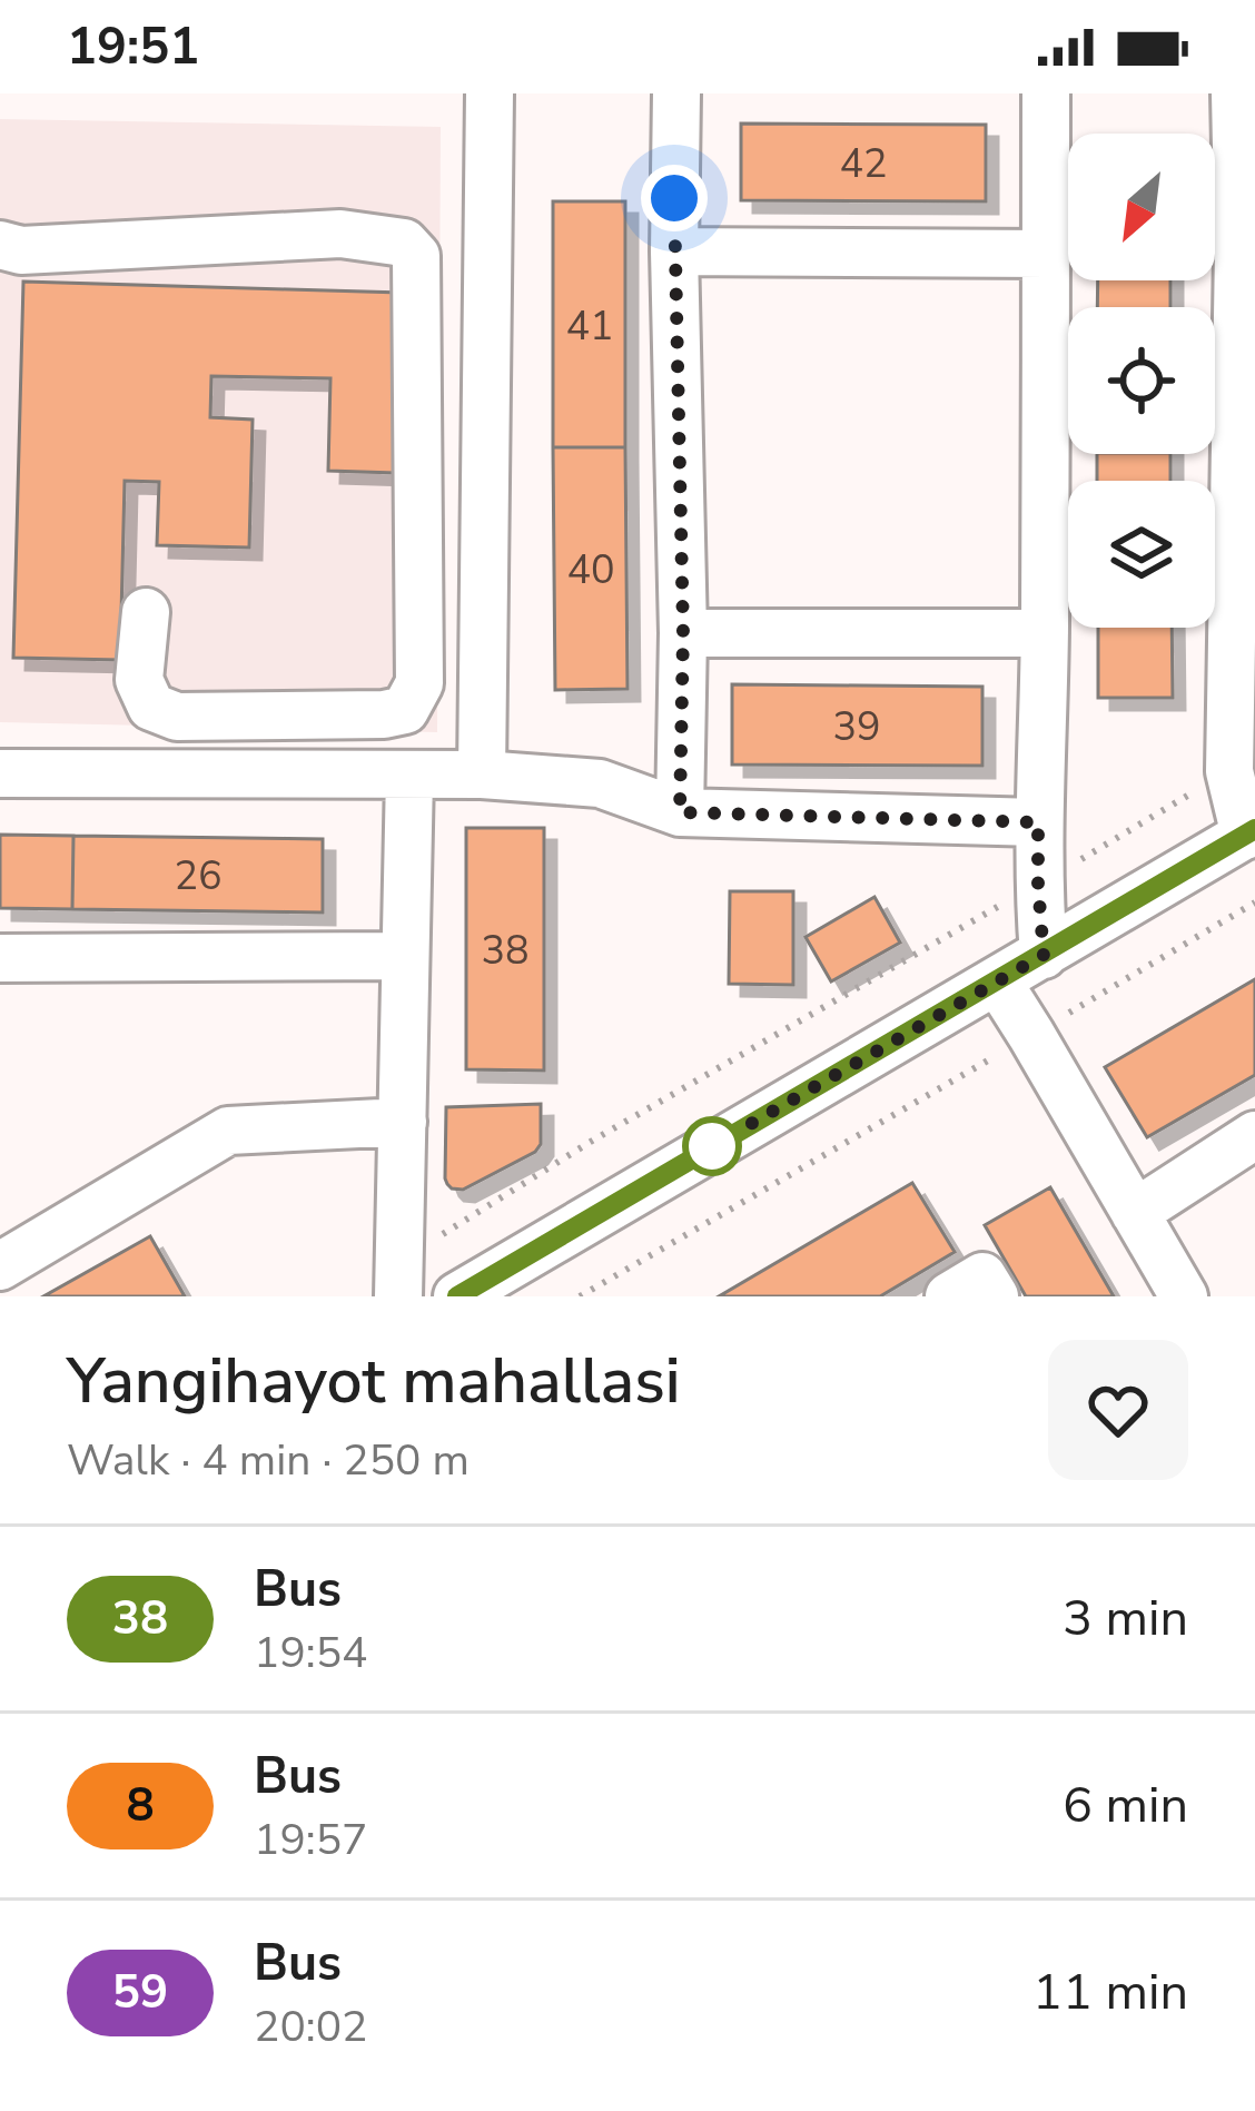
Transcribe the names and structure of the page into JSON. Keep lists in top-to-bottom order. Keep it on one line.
{"lines":["bus line 38"],"house_numbers":["42","41","40","39","26","38"],"north":"bottom left","page":{"status":"19:51","heading":["Yangihayot mahallasi","Walk · 4 min · 250 m"],"list":[{"mark":"38","name":"Bus","note":"19:54","value":"3 min"},{"mark":"8","name":"Bus","note":"19:57","value":"6 min"},{"mark":"59","name":"Bus","note":"20:02","value":"11 min"}]}}
